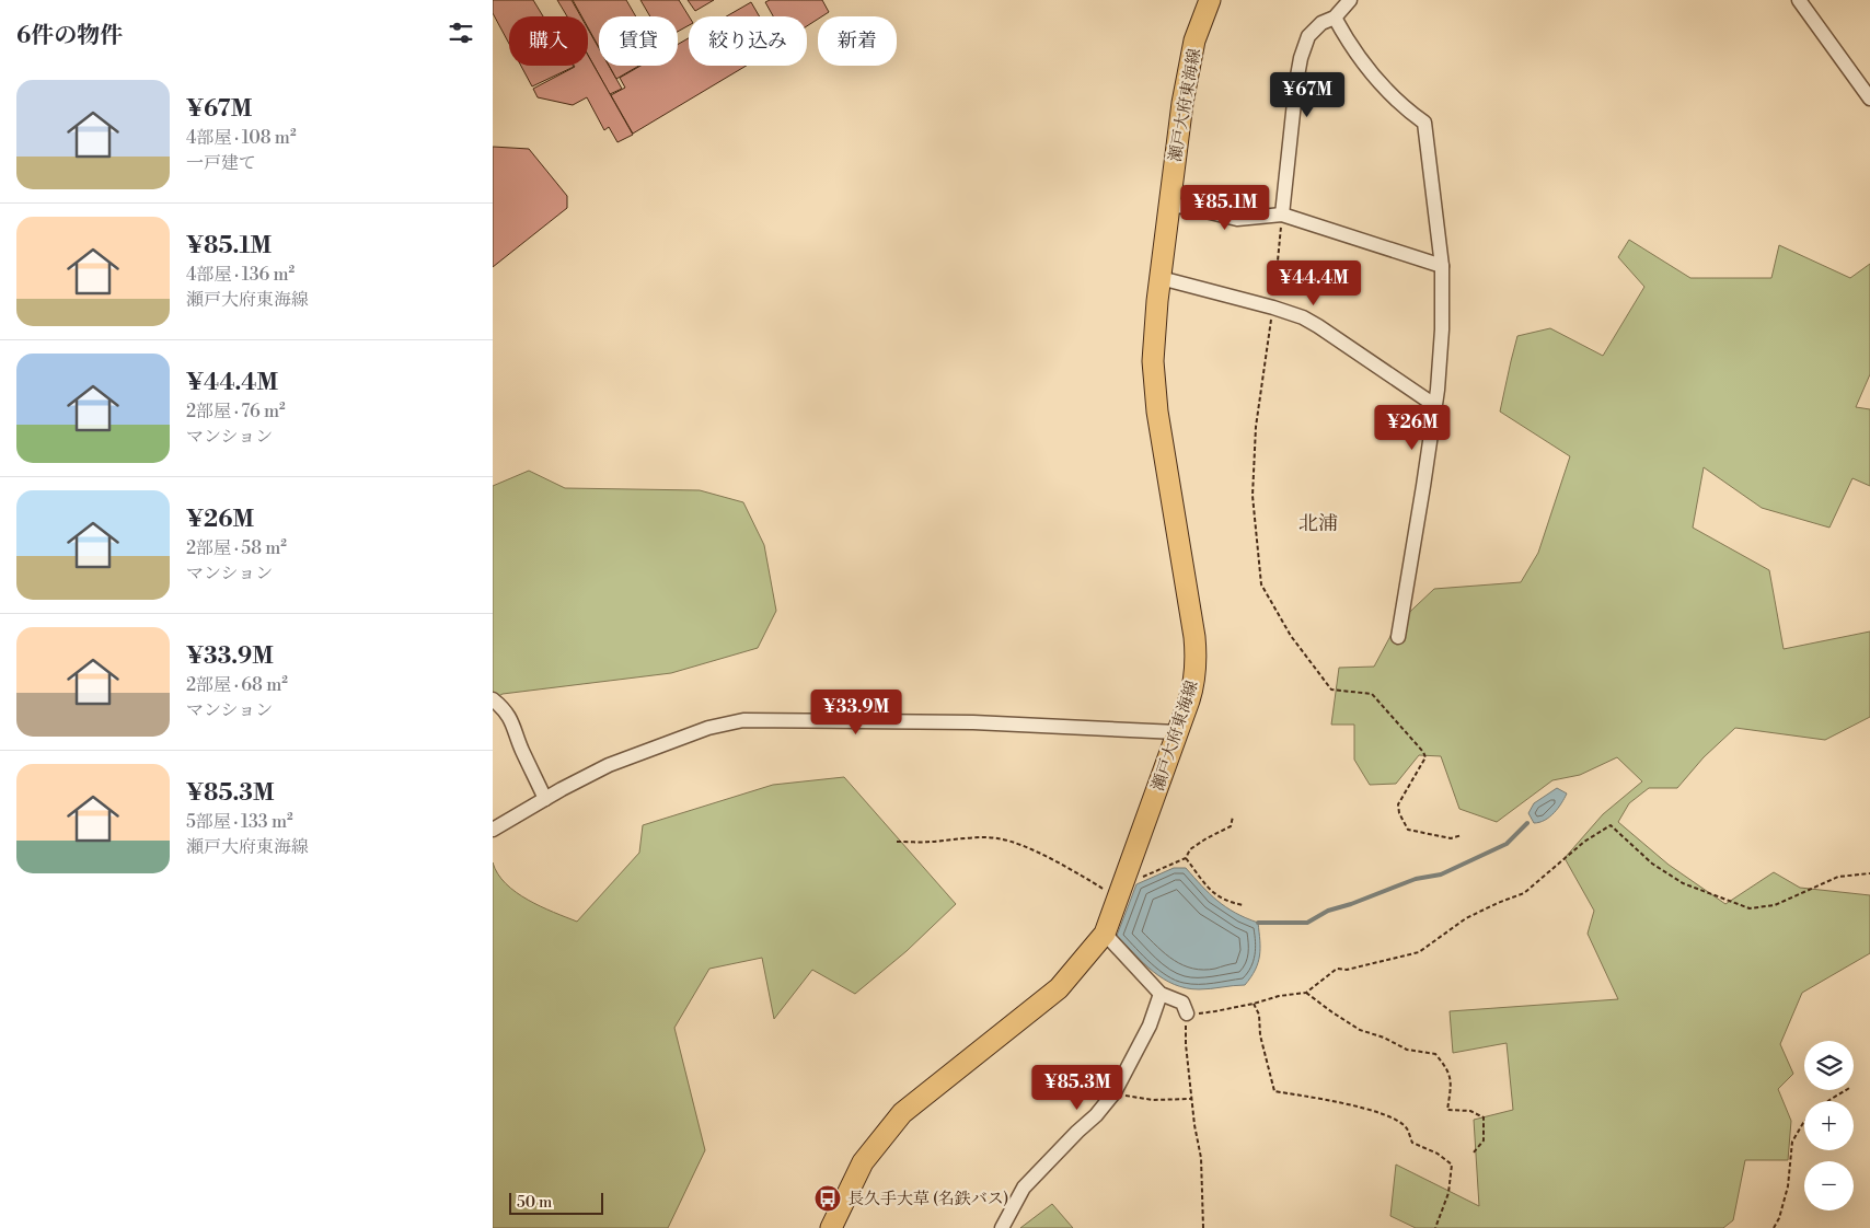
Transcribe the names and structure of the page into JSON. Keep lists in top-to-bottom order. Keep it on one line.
{"streets":{"main road":["瀬戸大府東海線"]},"districts":["北浦"],"places":{"bus stop":["長久手大草 (名鉄バス)"]},"scale_bar":"50 m","page":{"heading":"6件の物件","chip":["購入","賃貸","絞り込み","新着"],"list":[{"name":"¥67M","note":"4部屋 · 108 m² · 一戸建て"},{"name":"¥85.1M","note":"4部屋 · 136 m² · 瀬戸大府東海線"},{"name":"¥44.4M","note":"2部屋 · 76 m² · マンション"},{"name":"¥26M","note":"2部屋 · 58 m² · マンション"},{"name":"¥33.9M","note":"2部屋 · 68 m² · マンション"},{"name":"¥85.3M","note":"5部屋 · 133 m² · 瀬戸大府東海線"}],"price":["¥67M","¥85.1M","¥44.4M","¥26M","¥33.9M","¥85.3M"],"map_buttons":["+","−"],"scale":"50 m"}}
